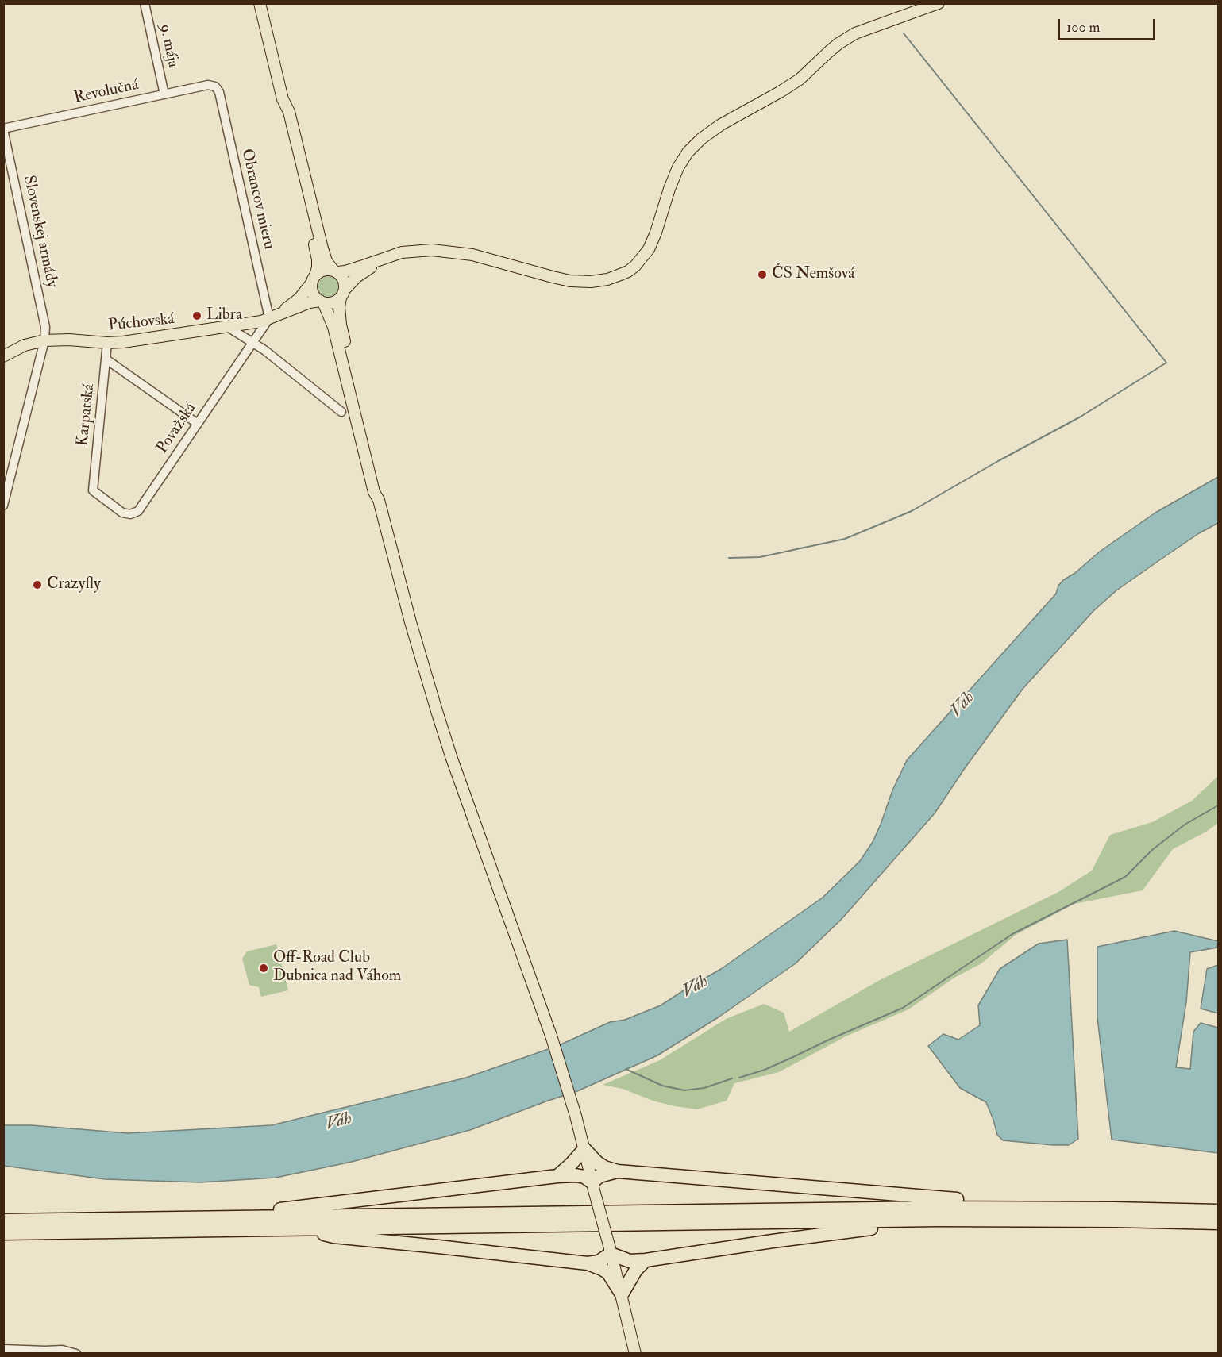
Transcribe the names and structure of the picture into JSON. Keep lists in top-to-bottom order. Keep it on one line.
{"streets":{"main road":["Púchovská"],"street":["9. mája","Revolučná","Obrancov mieru","Slovenskej armády","Karpatská","Považská"]},"crossings":[["9. mája","Revolučná"],["Revolučná","Obrancov mieru"],["Revolučná","Slovenskej armády"],["Obrancov mieru","Púchovská"],["Obrancov mieru","Považská"],["Slovenskej armády","Púchovská"],["Púchovská","Karpatská"],["Púchovská","Považská"],["Karpatská","Považská"]],"water":["Váh"],"places":["ČS Nemšová","Libra","Crazyfly","Off-Road Club Dubnica nad Váhom"],"scale_bar":"100 m"}
